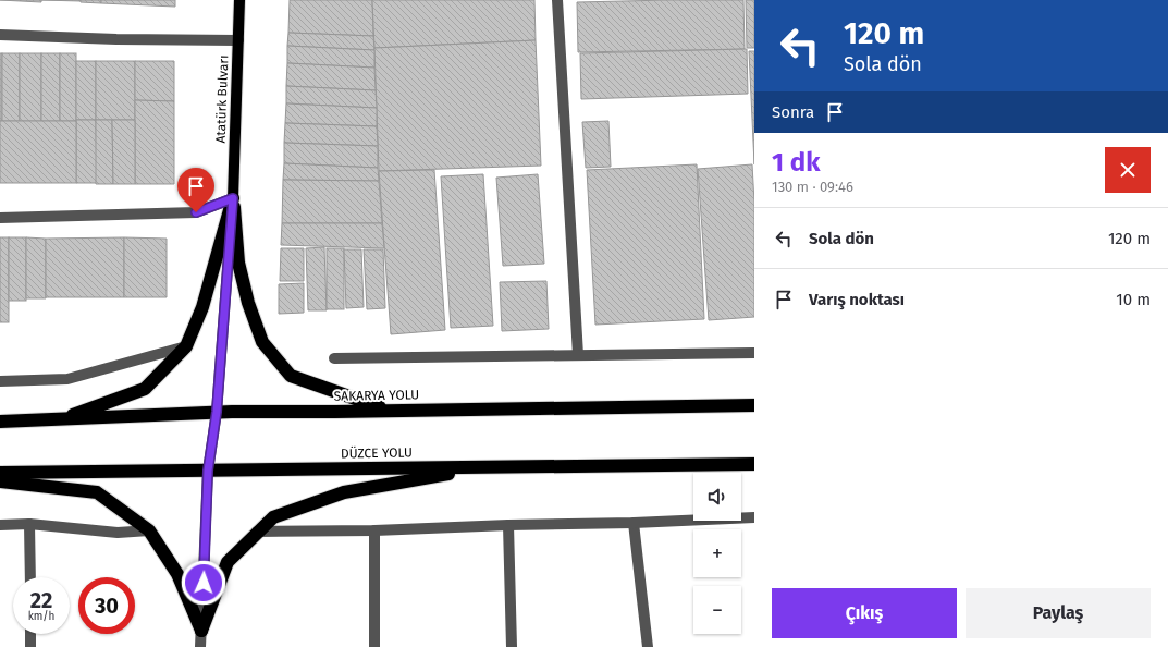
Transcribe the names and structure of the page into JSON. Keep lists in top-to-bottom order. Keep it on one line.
{"streets":{"highway":["SAKARYA YOLU","DÜZCE YOLU"],"main road":["Atatürk Bulvarı"]},"page":{"turn":["120 m","Sola dön"],"then":"Sonra","heading":["1 dk","130 m · 09:46"],"list":[{"name":"Sola dön","value":"120 m"},{"name":"Varış noktası","value":"10 m"}],"map_buttons":["+","−"],"speed":"22 km/h","limit":"30","buttons":["Çıkış","Paylaş"]}}
